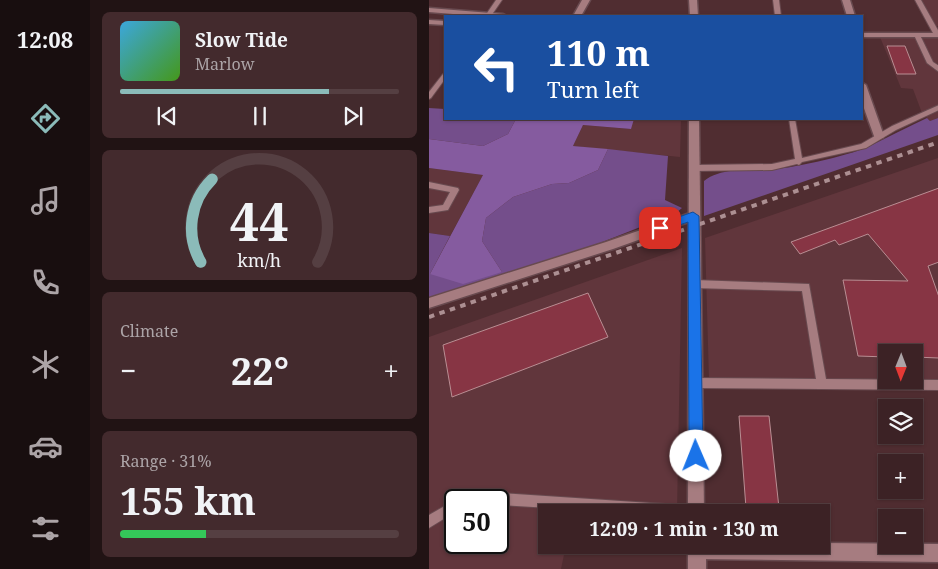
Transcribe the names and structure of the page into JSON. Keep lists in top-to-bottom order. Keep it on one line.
{"north":"bottom","page":{"tabs":"12:08","turn":["110 m","Turn left"],"song":["Slow Tide","Marlow"],"tile":["Climate",["Range · 31%","155 km"]],"map_buttons":["+","−"],"heat":["−","22°","+"],"limit":"50","trip":"12:09 · 1 min · 130 m","gauge":["44","km/h"]}}
